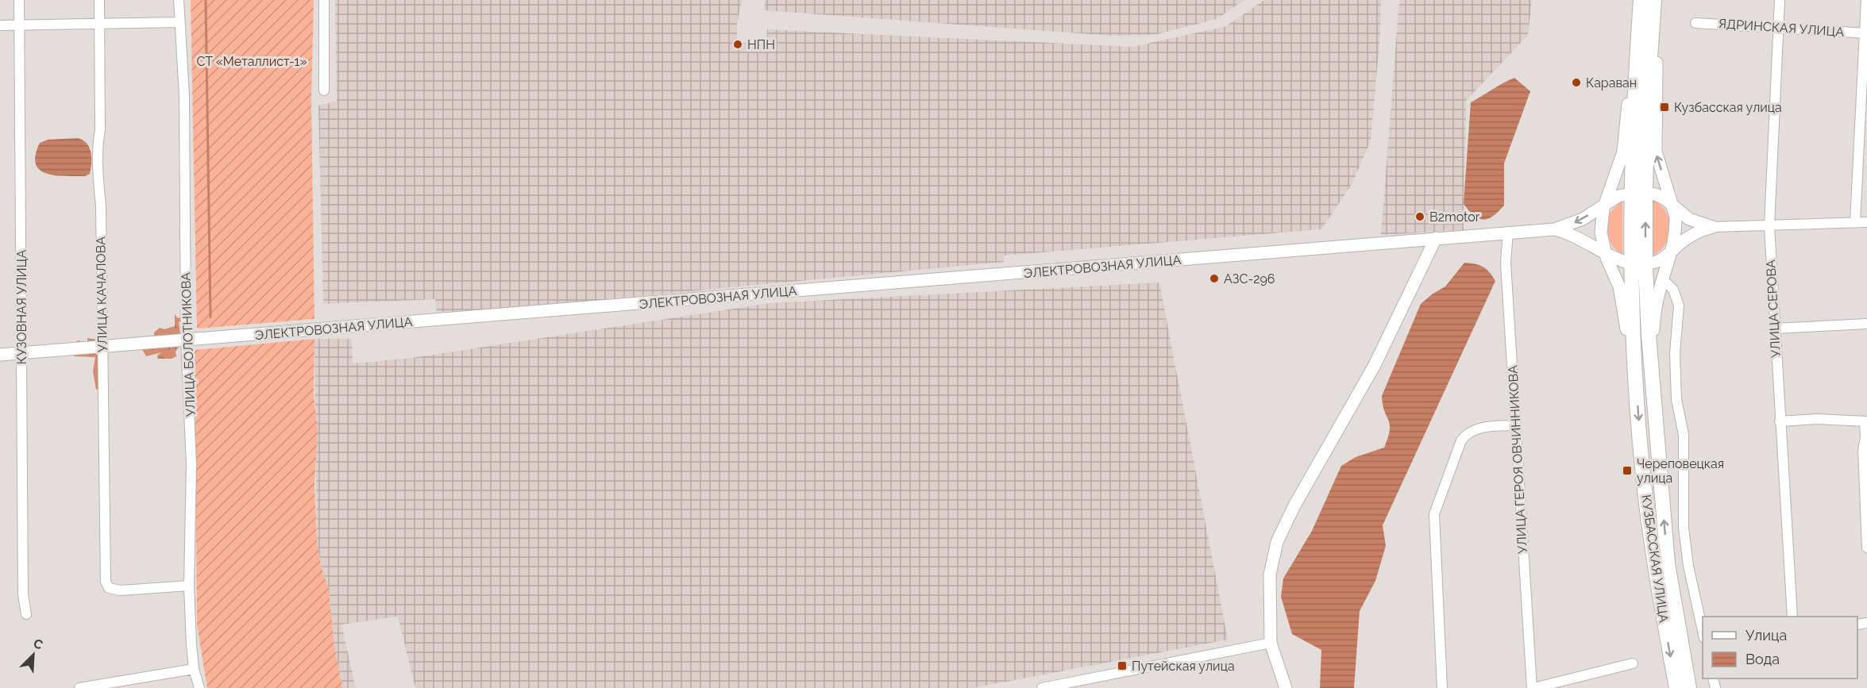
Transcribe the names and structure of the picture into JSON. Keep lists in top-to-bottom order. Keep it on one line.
{"streets":{"main road":["КУЗБАССКАЯ УЛИЦА"],"street":["ЯДРИНСКАЯ УЛИЦА","ЭЛЕКТРОВОЗНАЯ УЛИЦА","УЛИЦА КАЧАЛОВА","КУЗОВНАЯ УЛИЦА","УЛИЦА СЕРОВА","УЛИЦА БОЛОТНИКОВА","УЛИЦА ГЕРОЯ ОВЧИННИКОВА"]},"crossings":[["ЯДРИНСКАЯ УЛИЦА","УЛИЦА СЕРОВА"],["ЭЛЕКТРОВОЗНАЯ УЛИЦА","УЛИЦА КАЧАЛОВА"],["ЭЛЕКТРОВОЗНАЯ УЛИЦА","КУЗОВНАЯ УЛИЦА"],["ЭЛЕКТРОВОЗНАЯ УЛИЦА","УЛИЦА БОЛОТНИКОВА"],["ЭЛЕКТРОВОЗНАЯ УЛИЦА","УЛИЦА ГЕРОЯ ОВЧИННИКОВА"],["УЛИЦА КАЧАЛОВА","УЛИЦА БОЛОТНИКОВА"]],"parks":["СТ «Металлист-1»"],"places":{"other":["НПН","Караван","B2motor","АЗС-296"],"transit":["Кузбасская улица","Череповецкая улица","Путейская улица"]},"legend":["Улица","Вода"],"north":"top right"}
